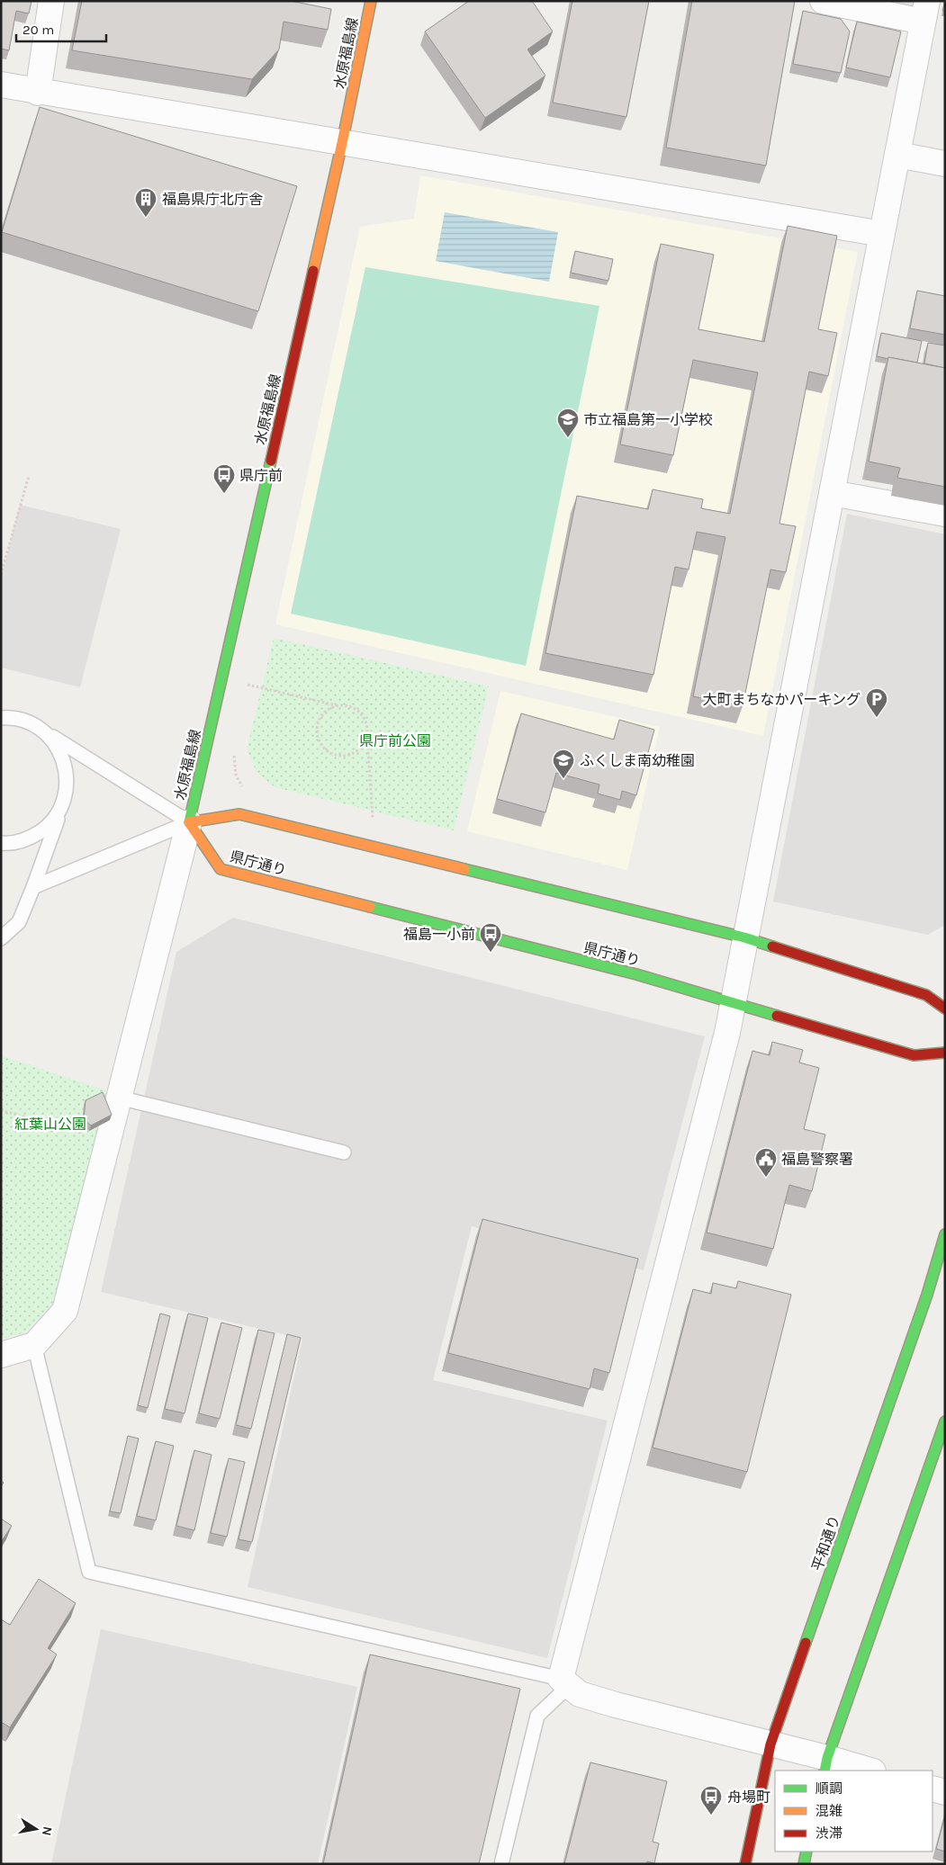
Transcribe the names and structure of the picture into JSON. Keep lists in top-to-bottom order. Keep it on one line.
{"streets":{"main road":["水原福島線","県庁通り","平和通り"]},"crossings":[["水原福島線","県庁通り"]],"parks":["県庁前公園","紅葉山公園"],"places":{"building":["福島県庁北庁舎"],"school or university":["市立福島第一小学校","ふくしま南幼稚園"],"bus stop":["県庁前","福島一小前","舟場町"],"parking":["大町まちなかパーキング"],"public building":["福島警察署"]},"legend":["順調","混雑","渋滞"],"scale_bar":"20 m","north":"right"}
